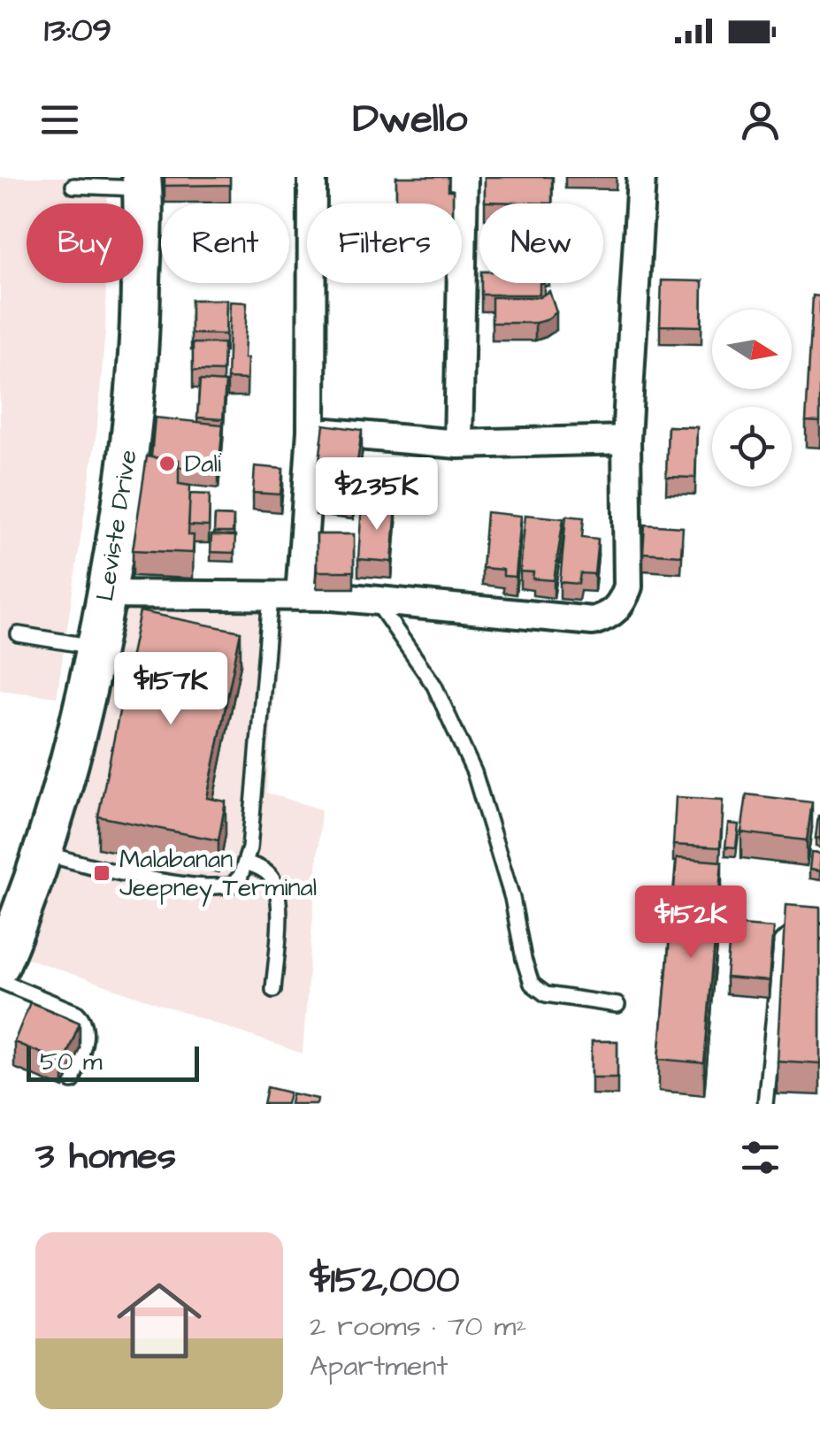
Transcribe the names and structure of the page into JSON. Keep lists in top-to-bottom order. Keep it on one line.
{"streets":{"main road":["Leviste Drive"]},"places":{"other":["Dali"],"transit":["Malabanan Jeepney Terminal"]},"scale_bar":"50 m","north":"right","page":{"status":"13:09","header":"Dwello","chip":["Buy","Rent","Filters","New"],"price":["$235K","$157K","$152K"],"scale":"50 m","heading":"3 homes","list":[{"name":"$152,000","note":"2 rooms · 70 m² · Apartment"}]}}
